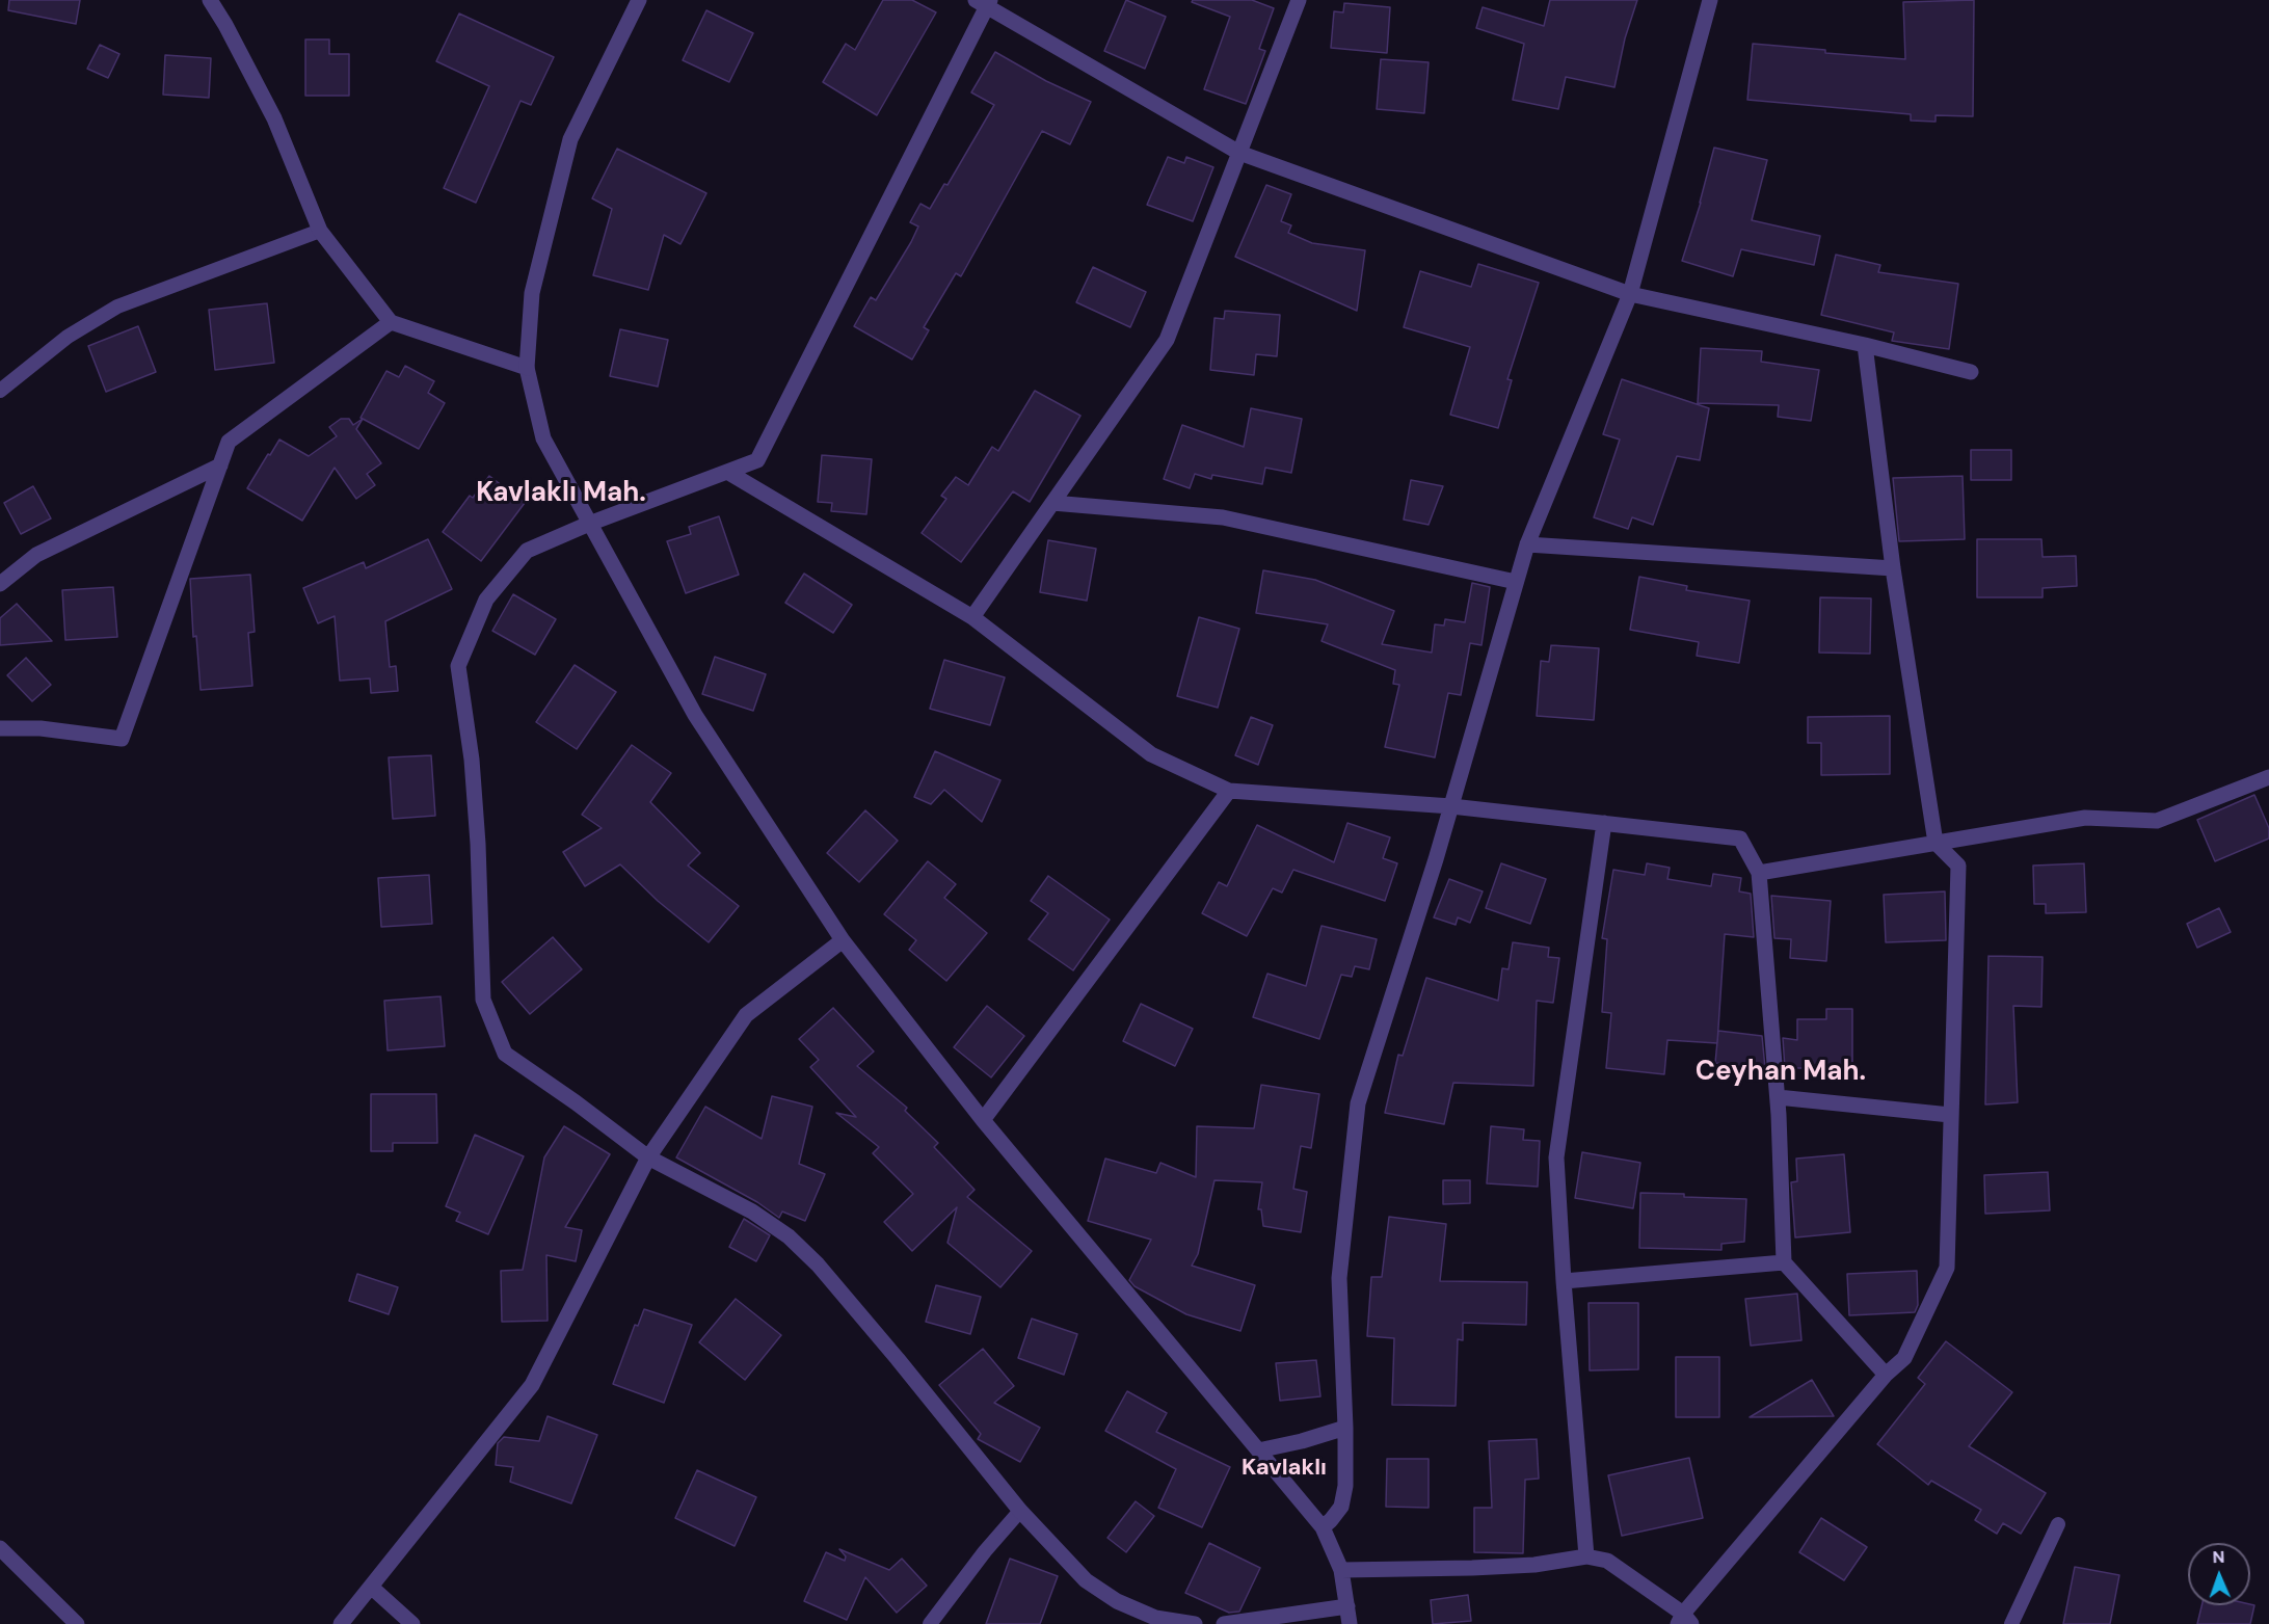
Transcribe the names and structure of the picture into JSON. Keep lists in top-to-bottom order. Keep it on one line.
{"districts":["Kavlaklı Mah.","Ceyhan Mah.","Kavlaklı"],"north":"top"}
